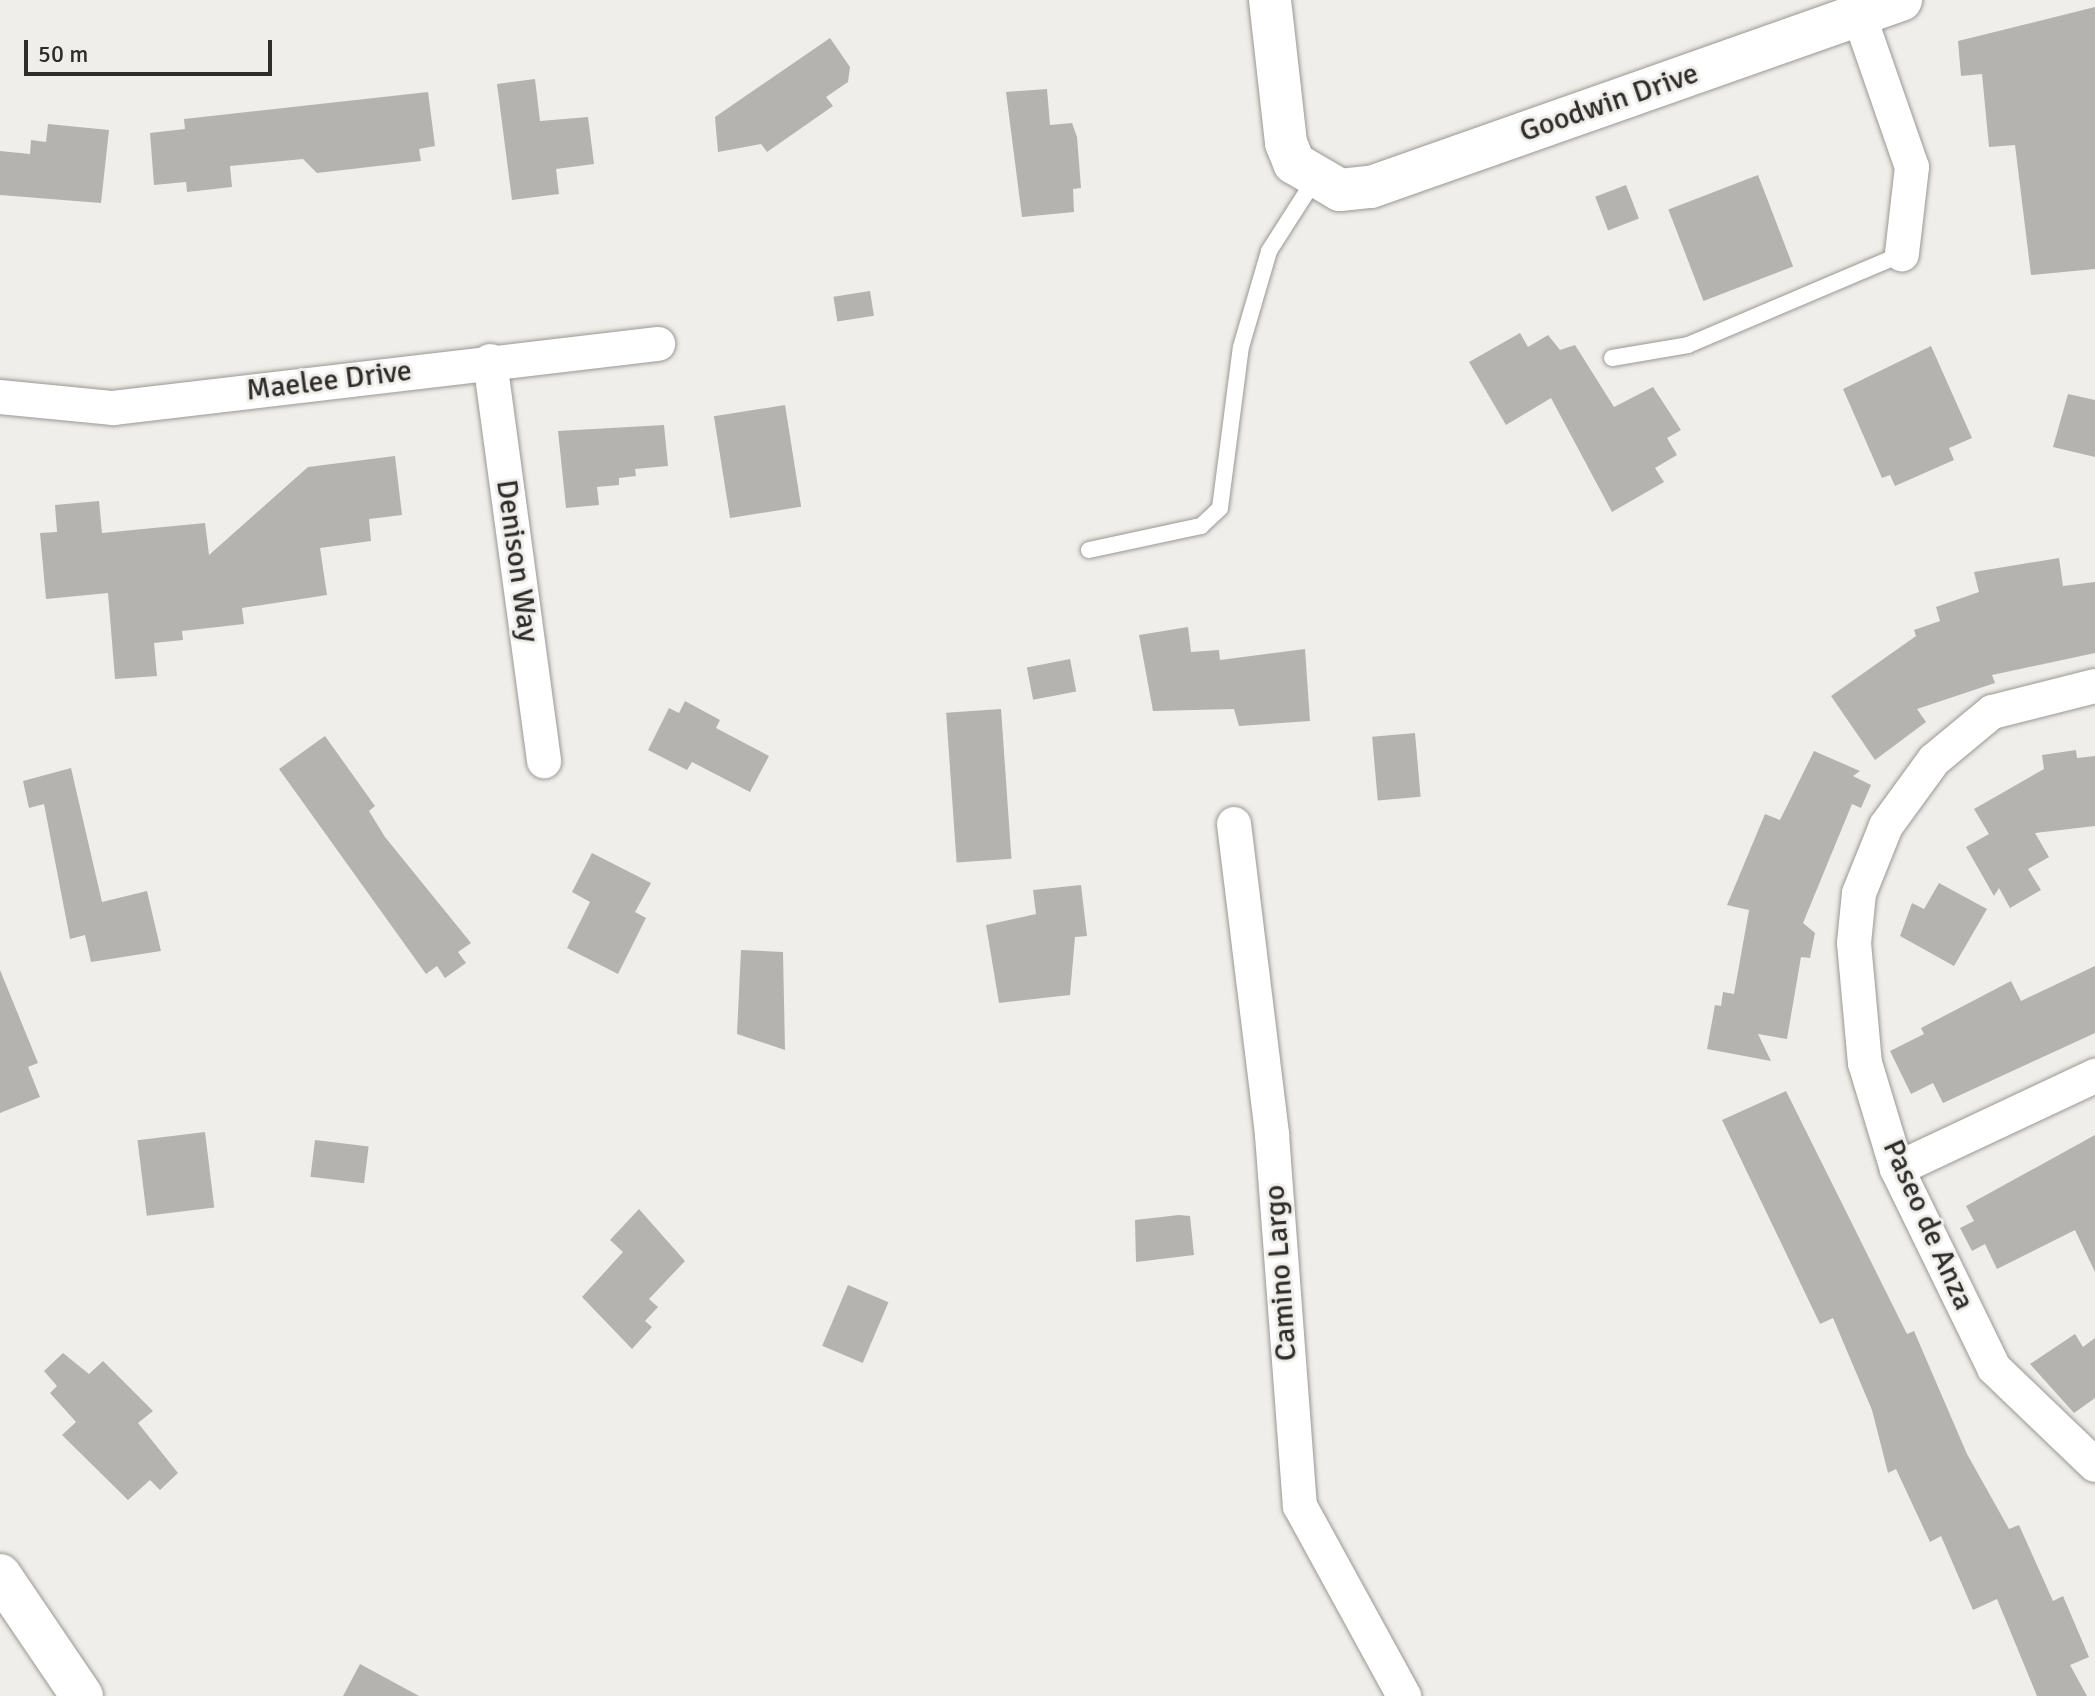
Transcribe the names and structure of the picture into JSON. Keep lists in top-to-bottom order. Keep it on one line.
{"streets":{"street":["Goodwin Drive","Maelee Drive","Denison Way","Paseo de Anza","Camino Largo"]},"crossings":[["Maelee Drive","Denison Way"]],"scale_bar":"50 m"}
